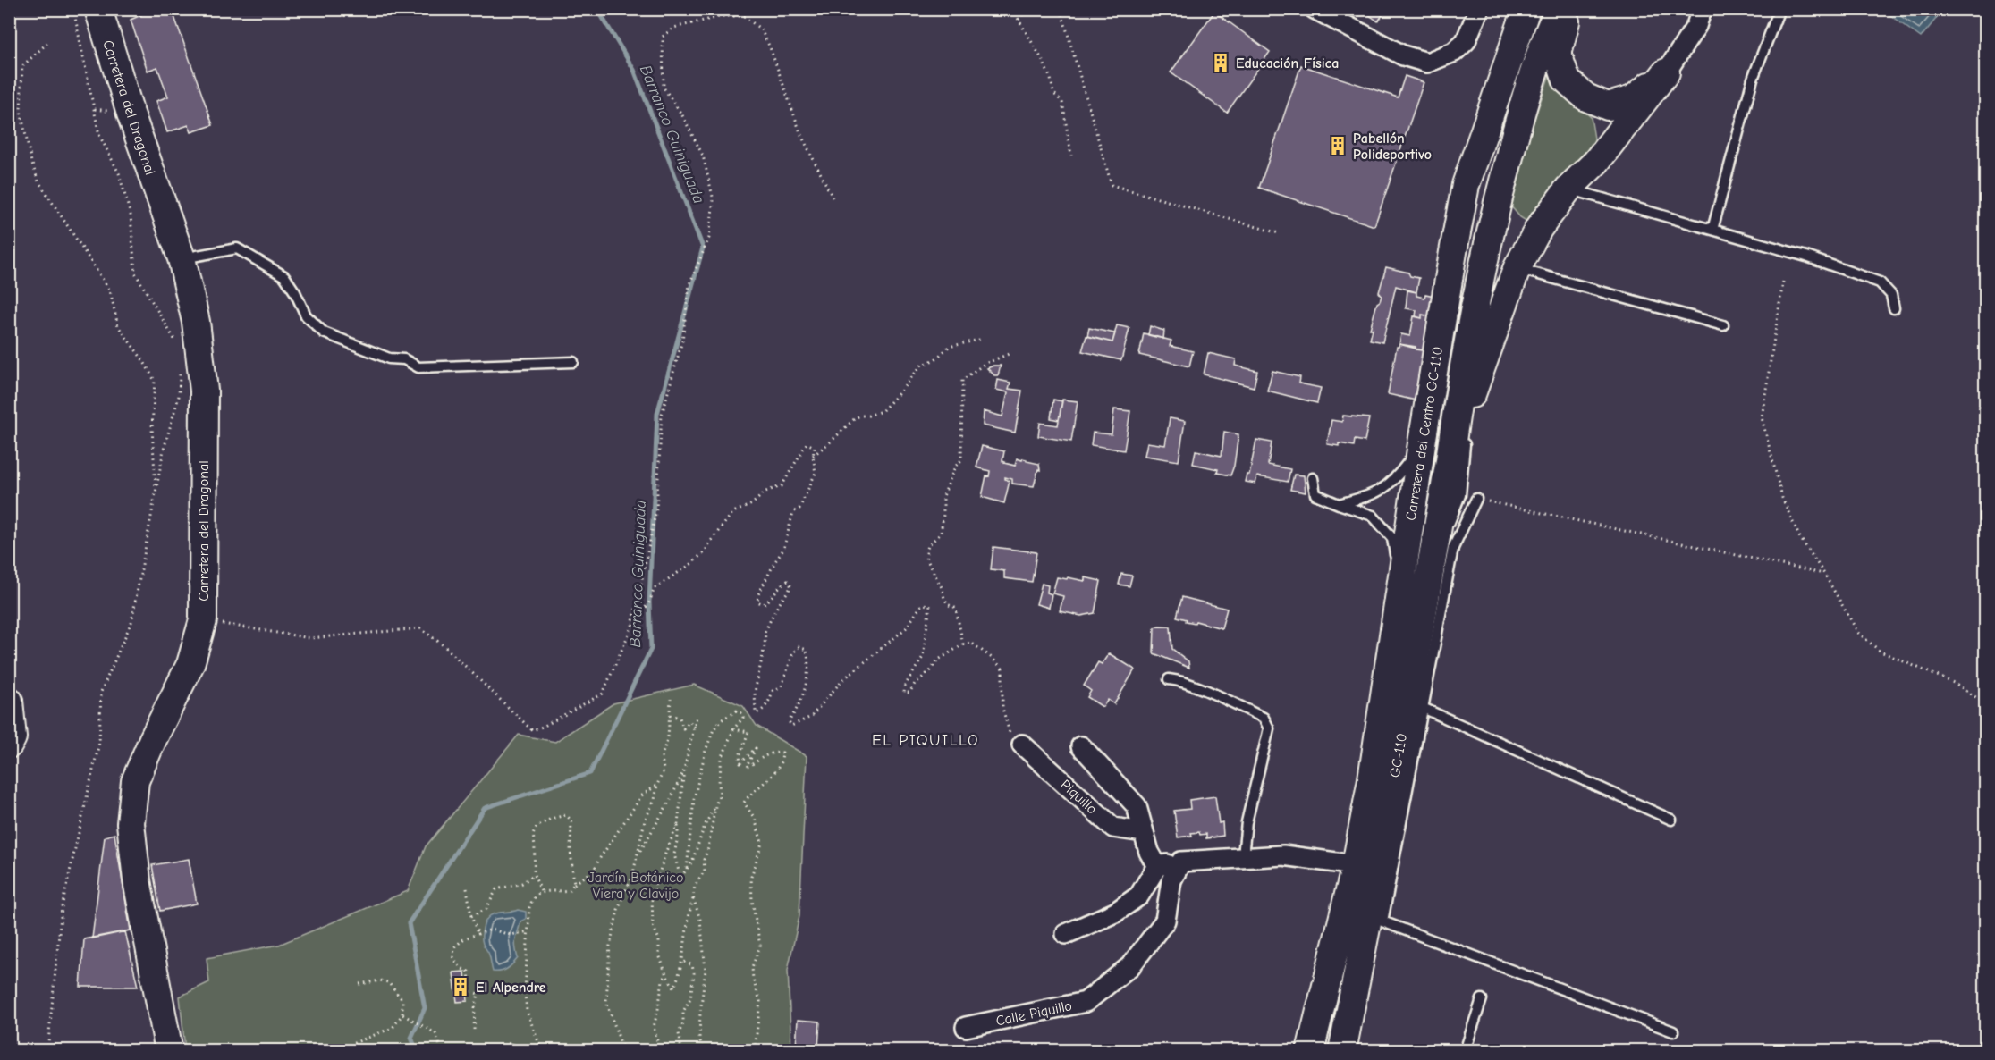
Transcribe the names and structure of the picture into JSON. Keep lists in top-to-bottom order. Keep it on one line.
{"streets":{"main road":["Carretera del Dragonal","Carretera del Centro GC-110","GC-110"],"street":["Piquillo","Calle Piquillo"]},"crossings":[["Carretera del Centro GC-110","GC-110"]],"districts":["EL PIQUILLO"],"water":["Barranco Guiniguada"],"parks":["Jardín Botánico Viera y Clavijo"],"places":{"building":["Educación Física","Pabellón Polideportivo","El Alpendre"]}}
